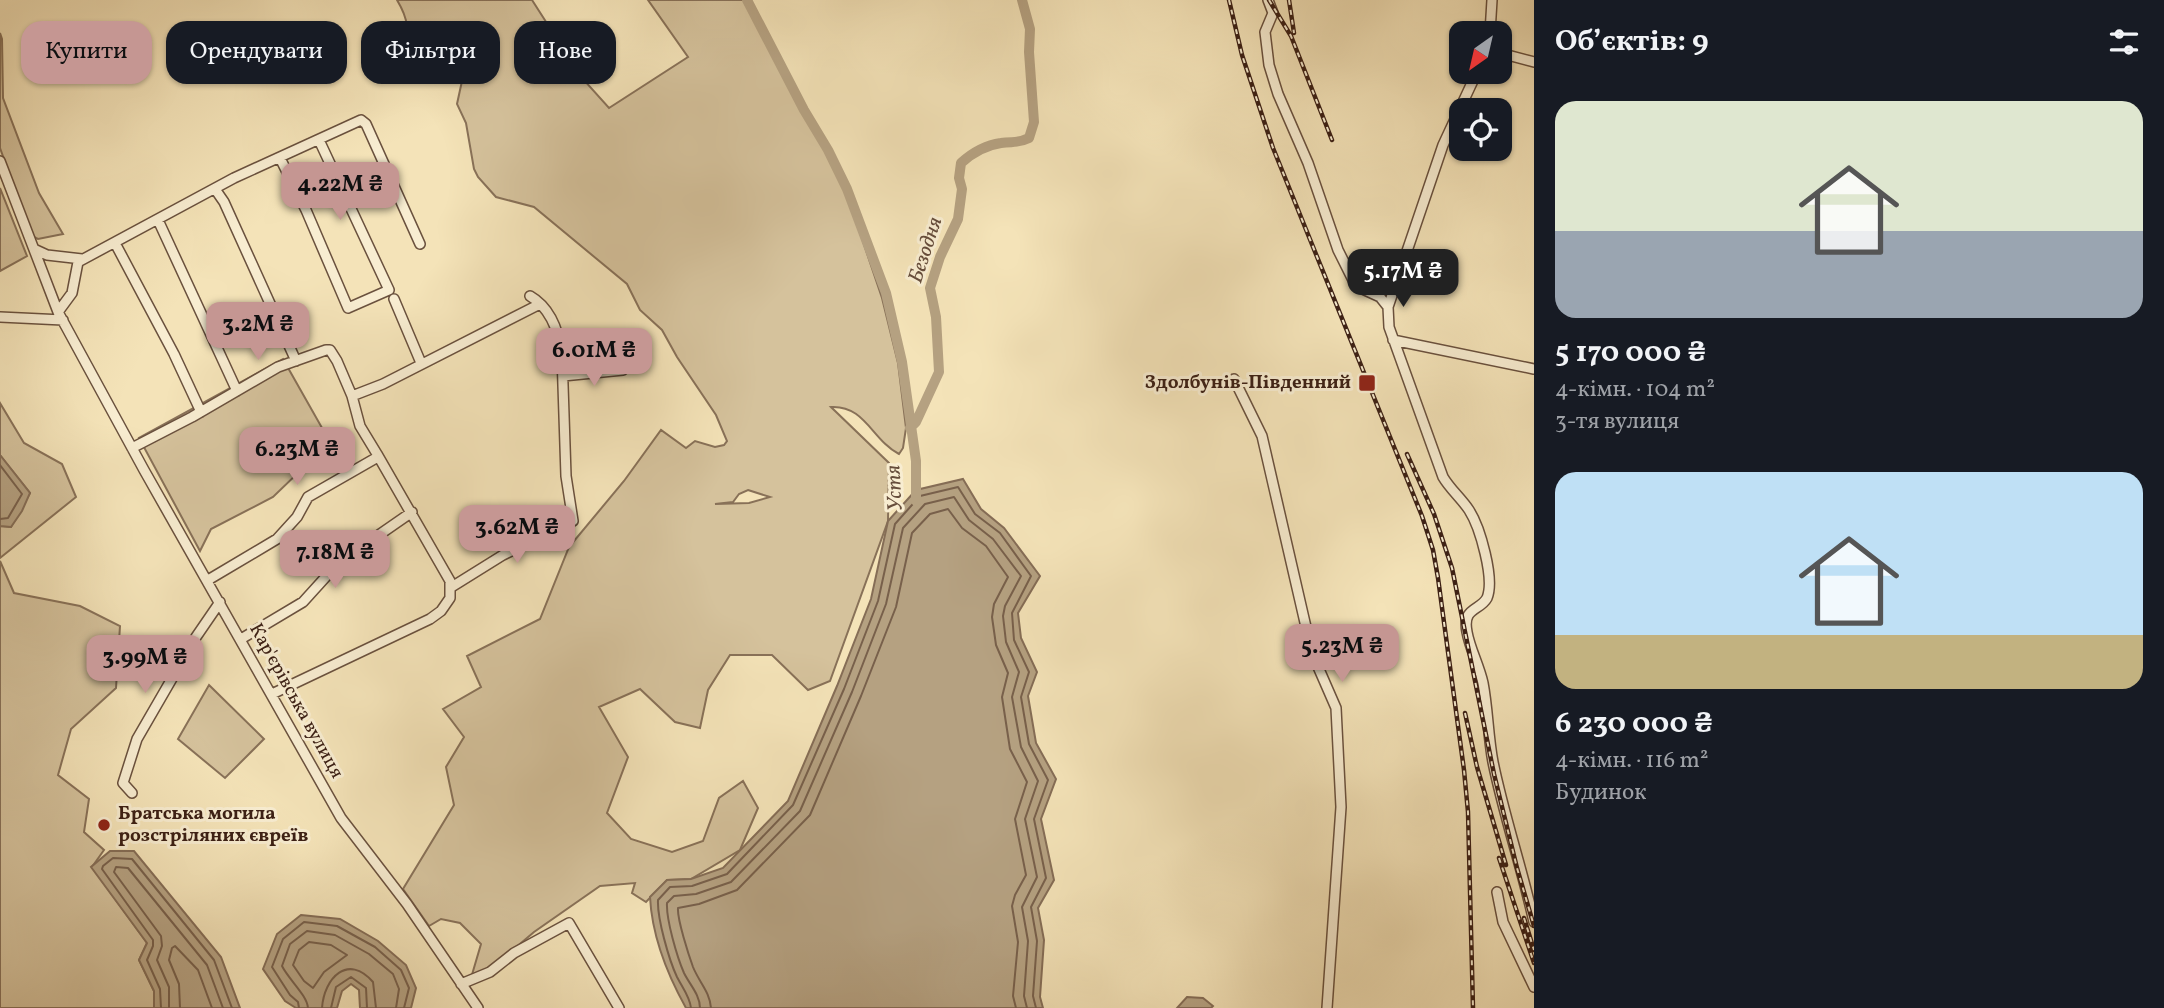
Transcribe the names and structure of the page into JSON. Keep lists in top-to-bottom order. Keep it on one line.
{"streets":{"street":["Кар'єрівська вулиця"]},"water":["Безодня","Устя"],"places":{"transit":["Здолбунів-Південний"],"other":["Братська могила розстріляних євреїв"]},"north":"bottom left","page":{"heading":"Об’єктів: 9","chip":["Купити","Орендувати","Фільтри","Нове"],"list":[{"name":"5 170 000 ₴","note":"4-кімн. · 104 m² · 3-тя вулиця"},{"name":"6 230 000 ₴","note":"4-кімн. · 116 m² · Будинок"}],"price":["4.22M ₴","5.17M ₴","3.2M ₴","6.01M ₴","6.23M ₴","3.62M ₴","7.18M ₴","5.23M ₴","3.99M ₴"]}}
